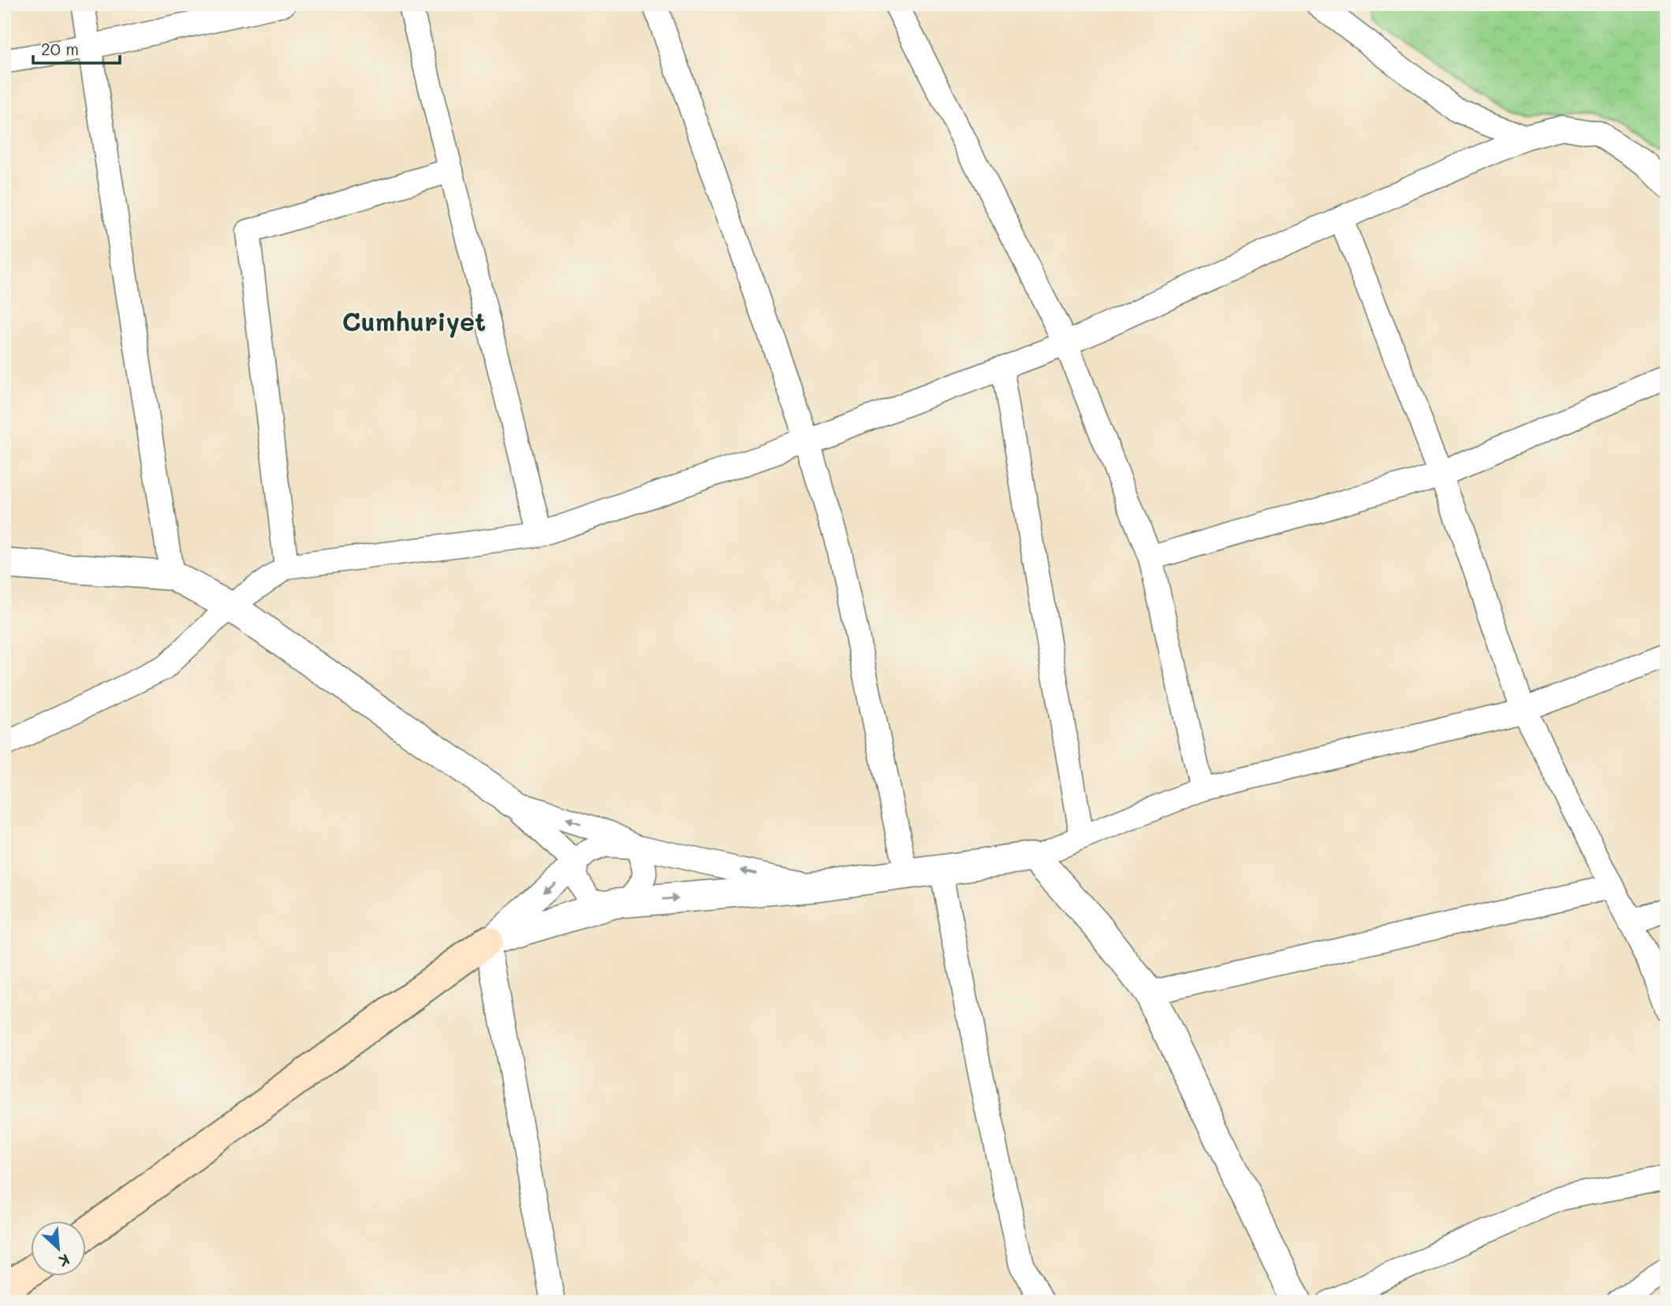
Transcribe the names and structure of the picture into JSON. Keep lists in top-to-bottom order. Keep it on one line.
{"districts":["Cumhuriyet"],"scale_bar":"20 m","north":"bottom right"}
